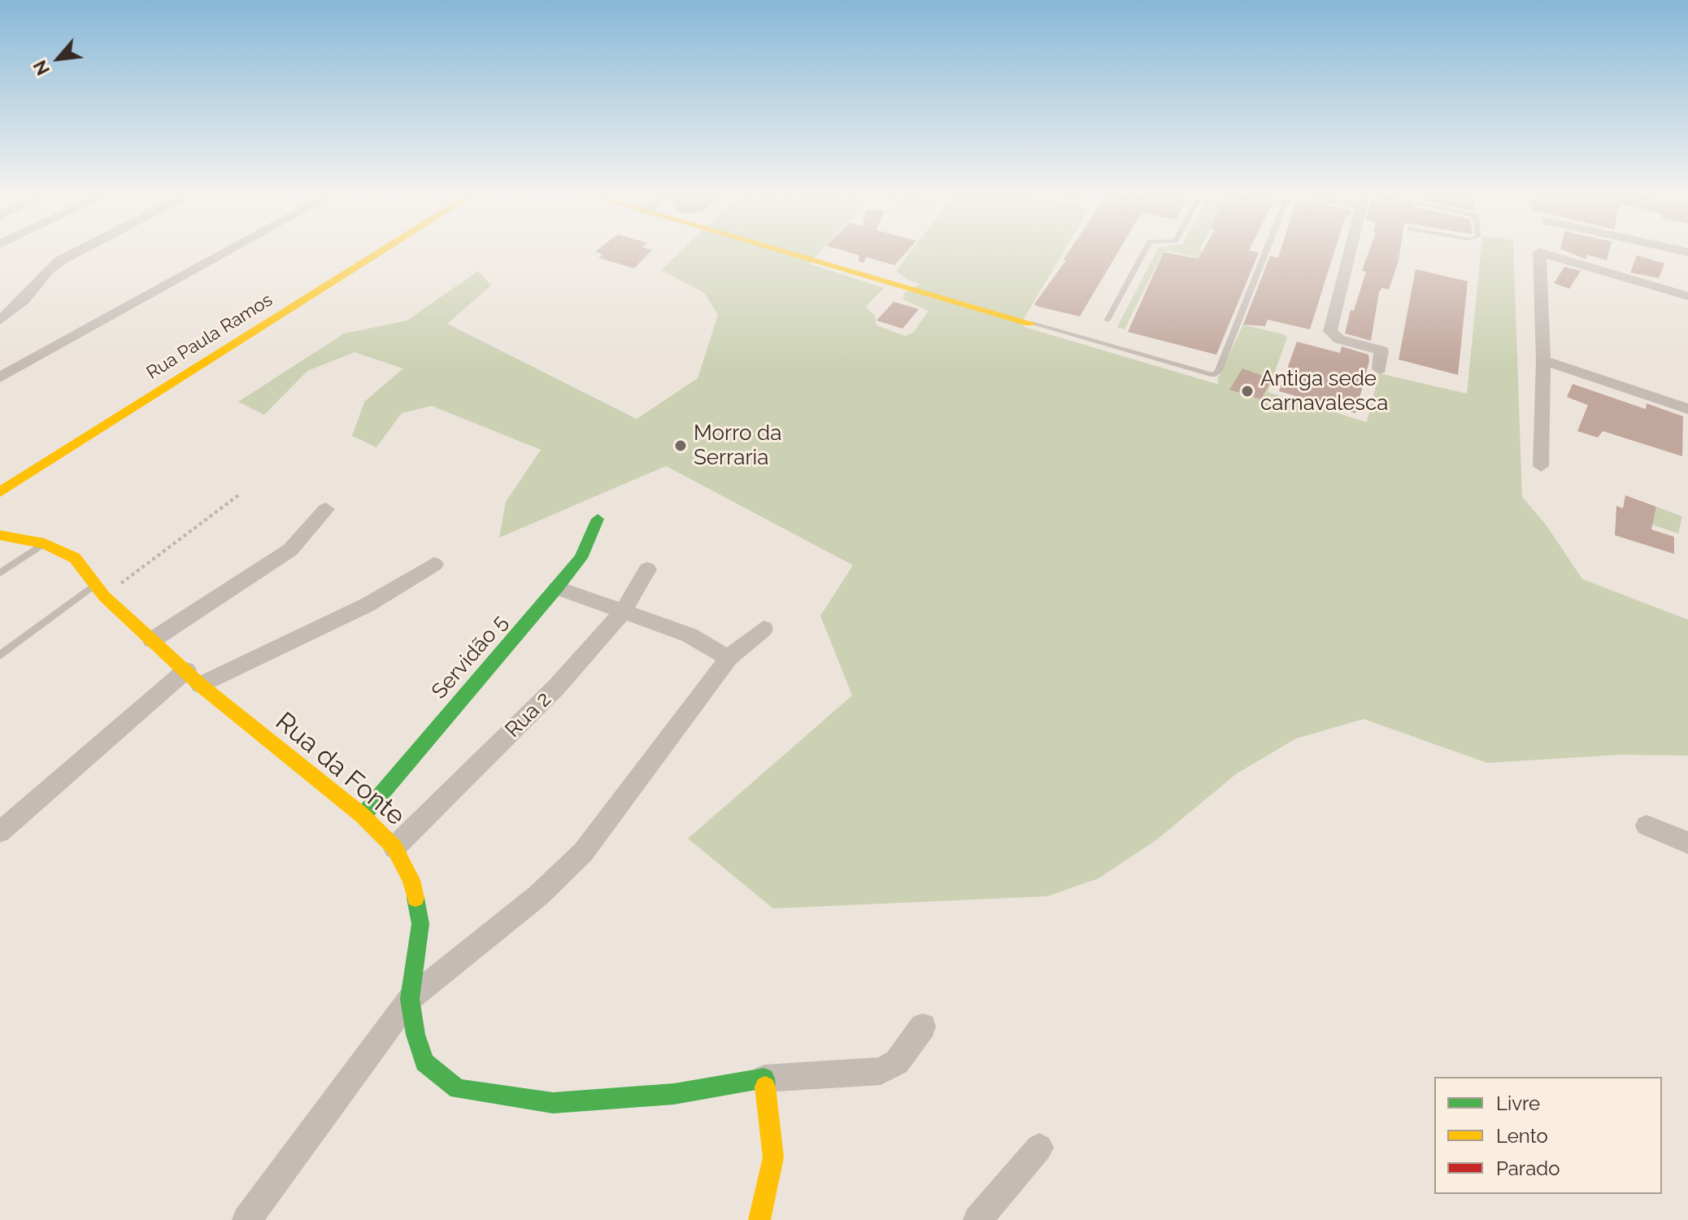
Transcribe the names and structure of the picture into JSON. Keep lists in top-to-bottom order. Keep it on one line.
{"streets":{"street":["Rua Paula Ramos","Servidão 5","Rua 2","Rua da Fonte"]},"crossings":[["Servidão 5","Rua da Fonte"],["Rua 2","Rua da Fonte"]],"places":["Antiga sede carnavalesca","Morro da Serraria"],"legend":["Livre","Lento","Parado"],"north":"bottom left"}
